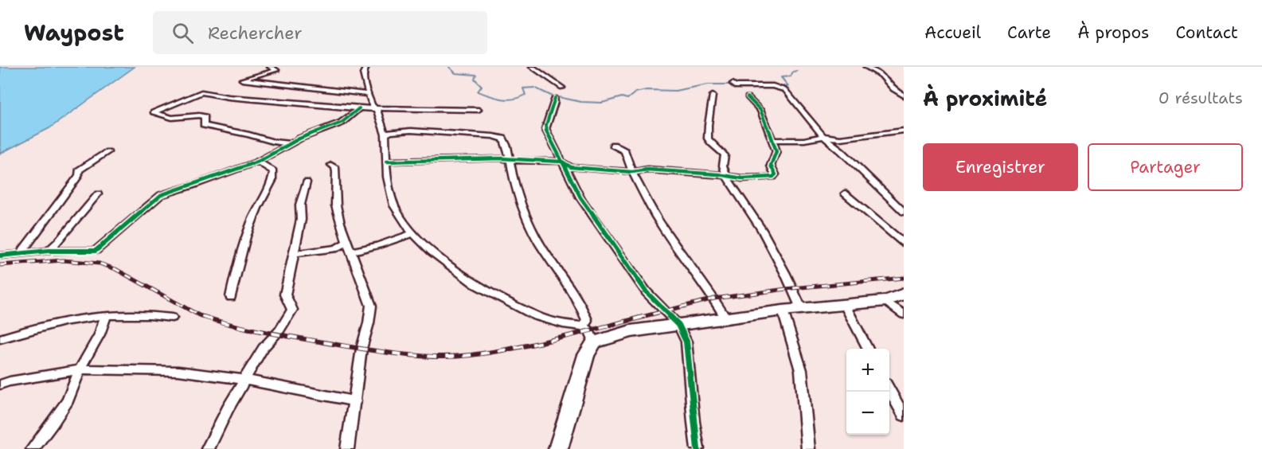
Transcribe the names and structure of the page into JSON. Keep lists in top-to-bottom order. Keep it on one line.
{"page":{"header":"Waypost","search":"Rechercher","nav":["Accueil","Carte","À propos","Contact"],"heading":["À proximité","0 résultats"],"buttons":["Enregistrer","Partager"],"map_buttons":["+","−"]}}
